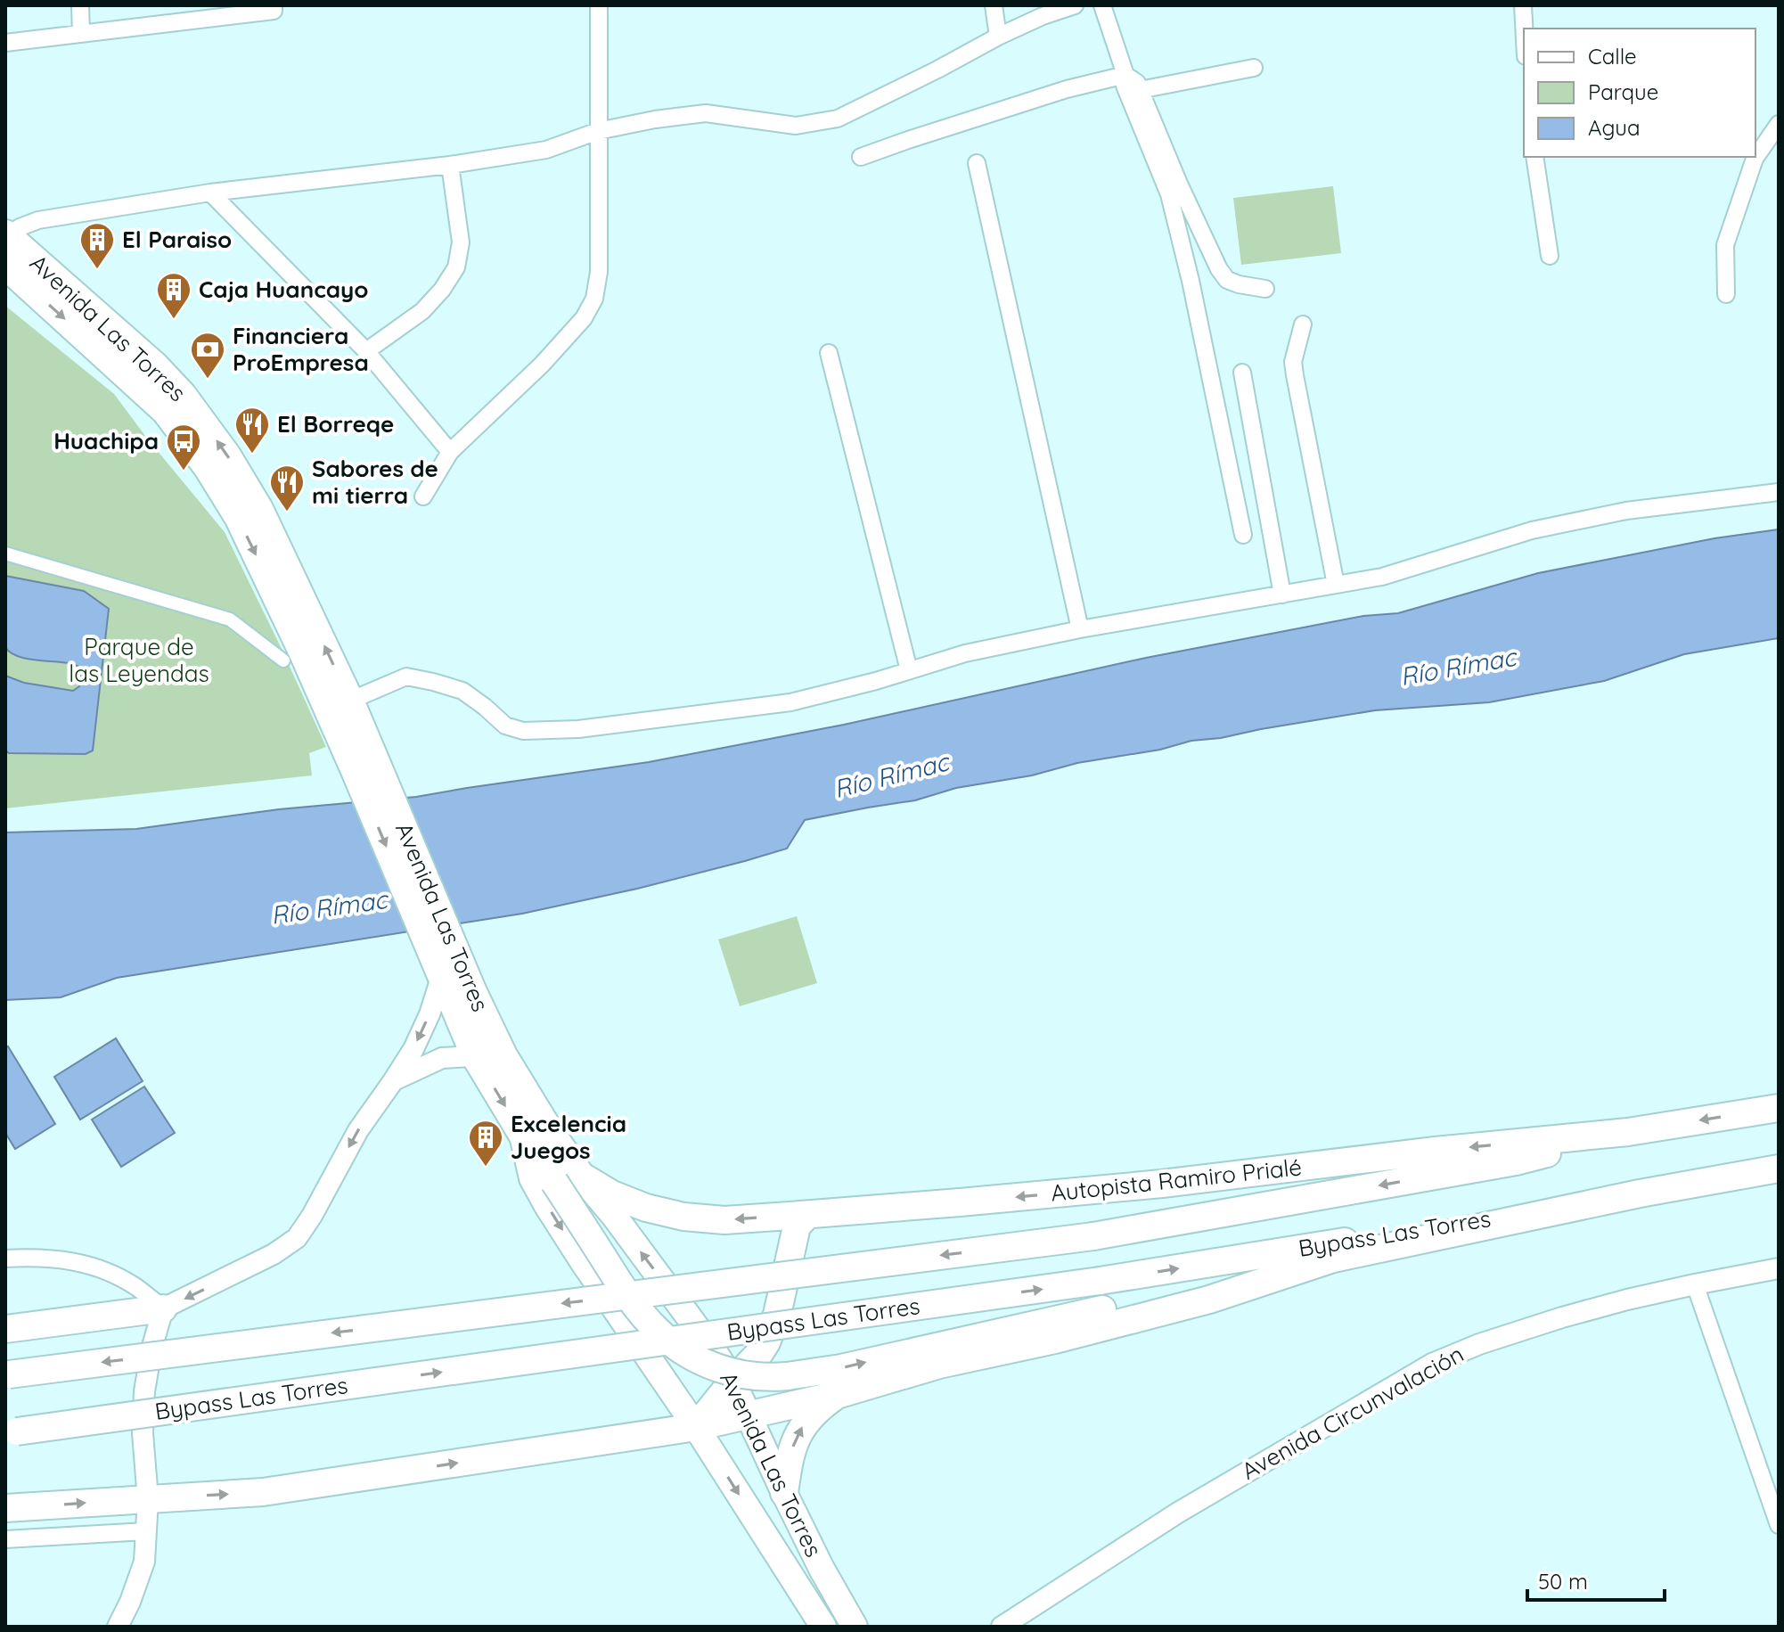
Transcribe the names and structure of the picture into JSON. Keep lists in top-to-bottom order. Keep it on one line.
{"streets":{"highway":["Avenida Las Torres","Autopista Ramiro Prialé","Bypass Las Torres"],"street":["Avenida Circunvalación"]},"crossings":[["Avenida Las Torres","Autopista Ramiro Prialé"],["Autopista Ramiro Prialé","Bypass Las Torres"]],"water":["Río Rímac"],"parks":["Parque de las Leyendas"],"places":{"building":["El Paraiso","Caja Huancayo","Excelencia Juegos"],"bank":["Financiera ProEmpresa"],"restaurant":["El Borreqe","Sabores de mi tierra"],"bus stop":["Huachipa"]},"legend":["Calle","Parque","Agua"],"scale_bar":"50 m"}
